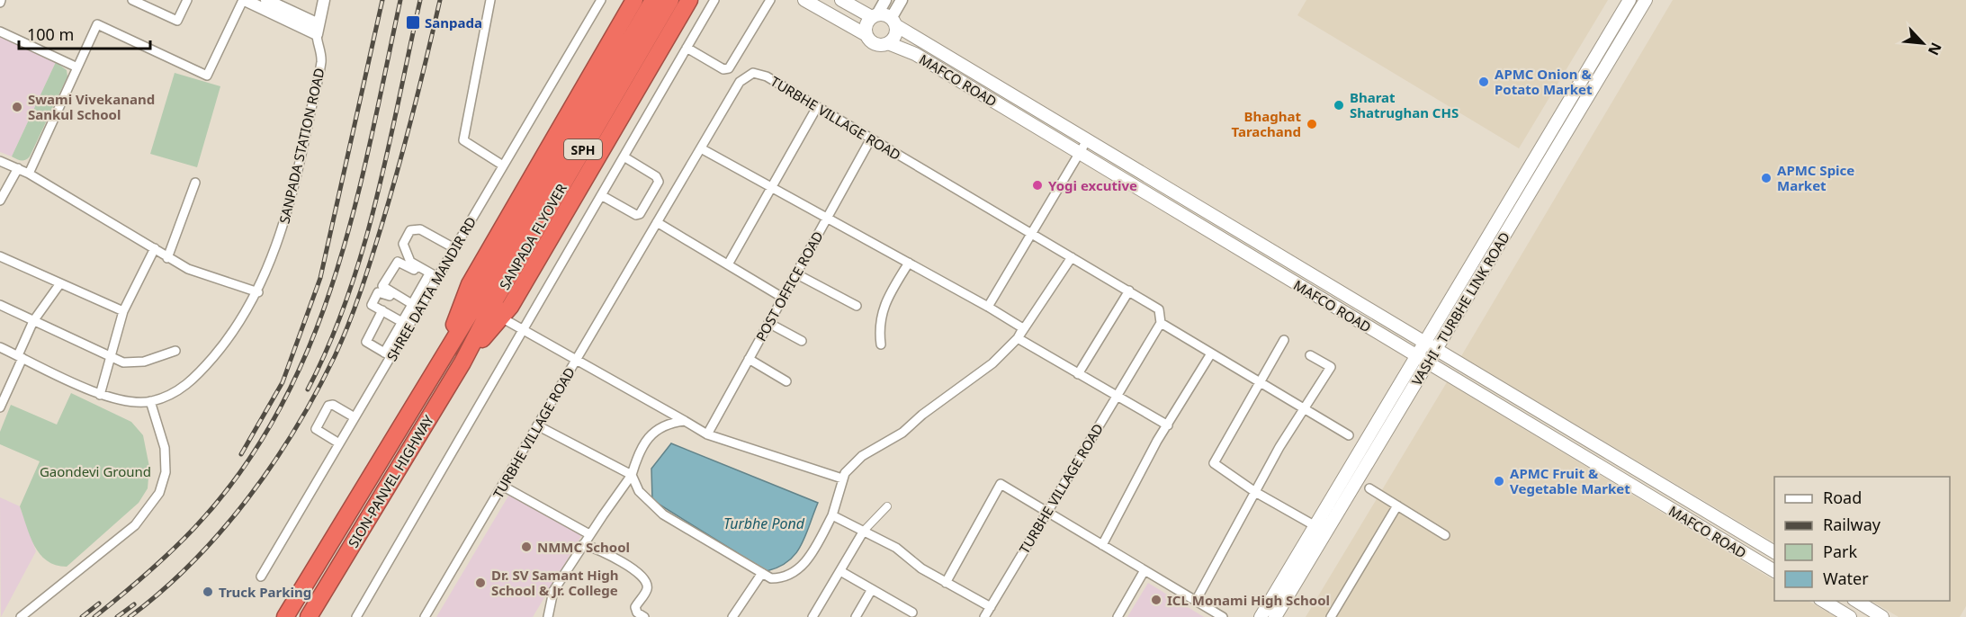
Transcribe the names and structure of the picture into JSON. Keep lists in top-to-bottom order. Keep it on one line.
{"streets":{"highway":["SPH","SANPADA FLYOVER","SION-PANVEL HIGHWAY"],"main road":["MAFCO ROAD","VASHI - TURBHE LINK ROAD"],"street":["TURBHE VILLAGE ROAD","SANPADA STATION ROAD","POST OFFICE ROAD","SHREE DATTA MANDIR RD"]},"crossings":[["MAFCO ROAD","VASHI - TURBHE LINK ROAD"],["TURBHE VILLAGE ROAD","POST OFFICE ROAD"],["SPH","SION-PANVEL HIGHWAY"],["SANPADA FLYOVER","SION-PANVEL HIGHWAY"]],"water":["Turbhe Pond"],"parks":["Gaondevi Ground"],"places":{"transit":["Sanpada"],"other":["APMC Onion & Potato Market","Bharat Shatrughan CHS","Swami Vivekanand Sankul School","Bhaghat Tarachand","APMC Spice Market","Yogi excutive","APMC Fruit & Vegetable Market","NMMC School","Dr. SV Samant High School & Jr. College","Truck Parking","ICL Monami High School"]},"legend":["Road","Railway","Park","Water"],"scale_bar":"100 m","north":"bottom right"}
